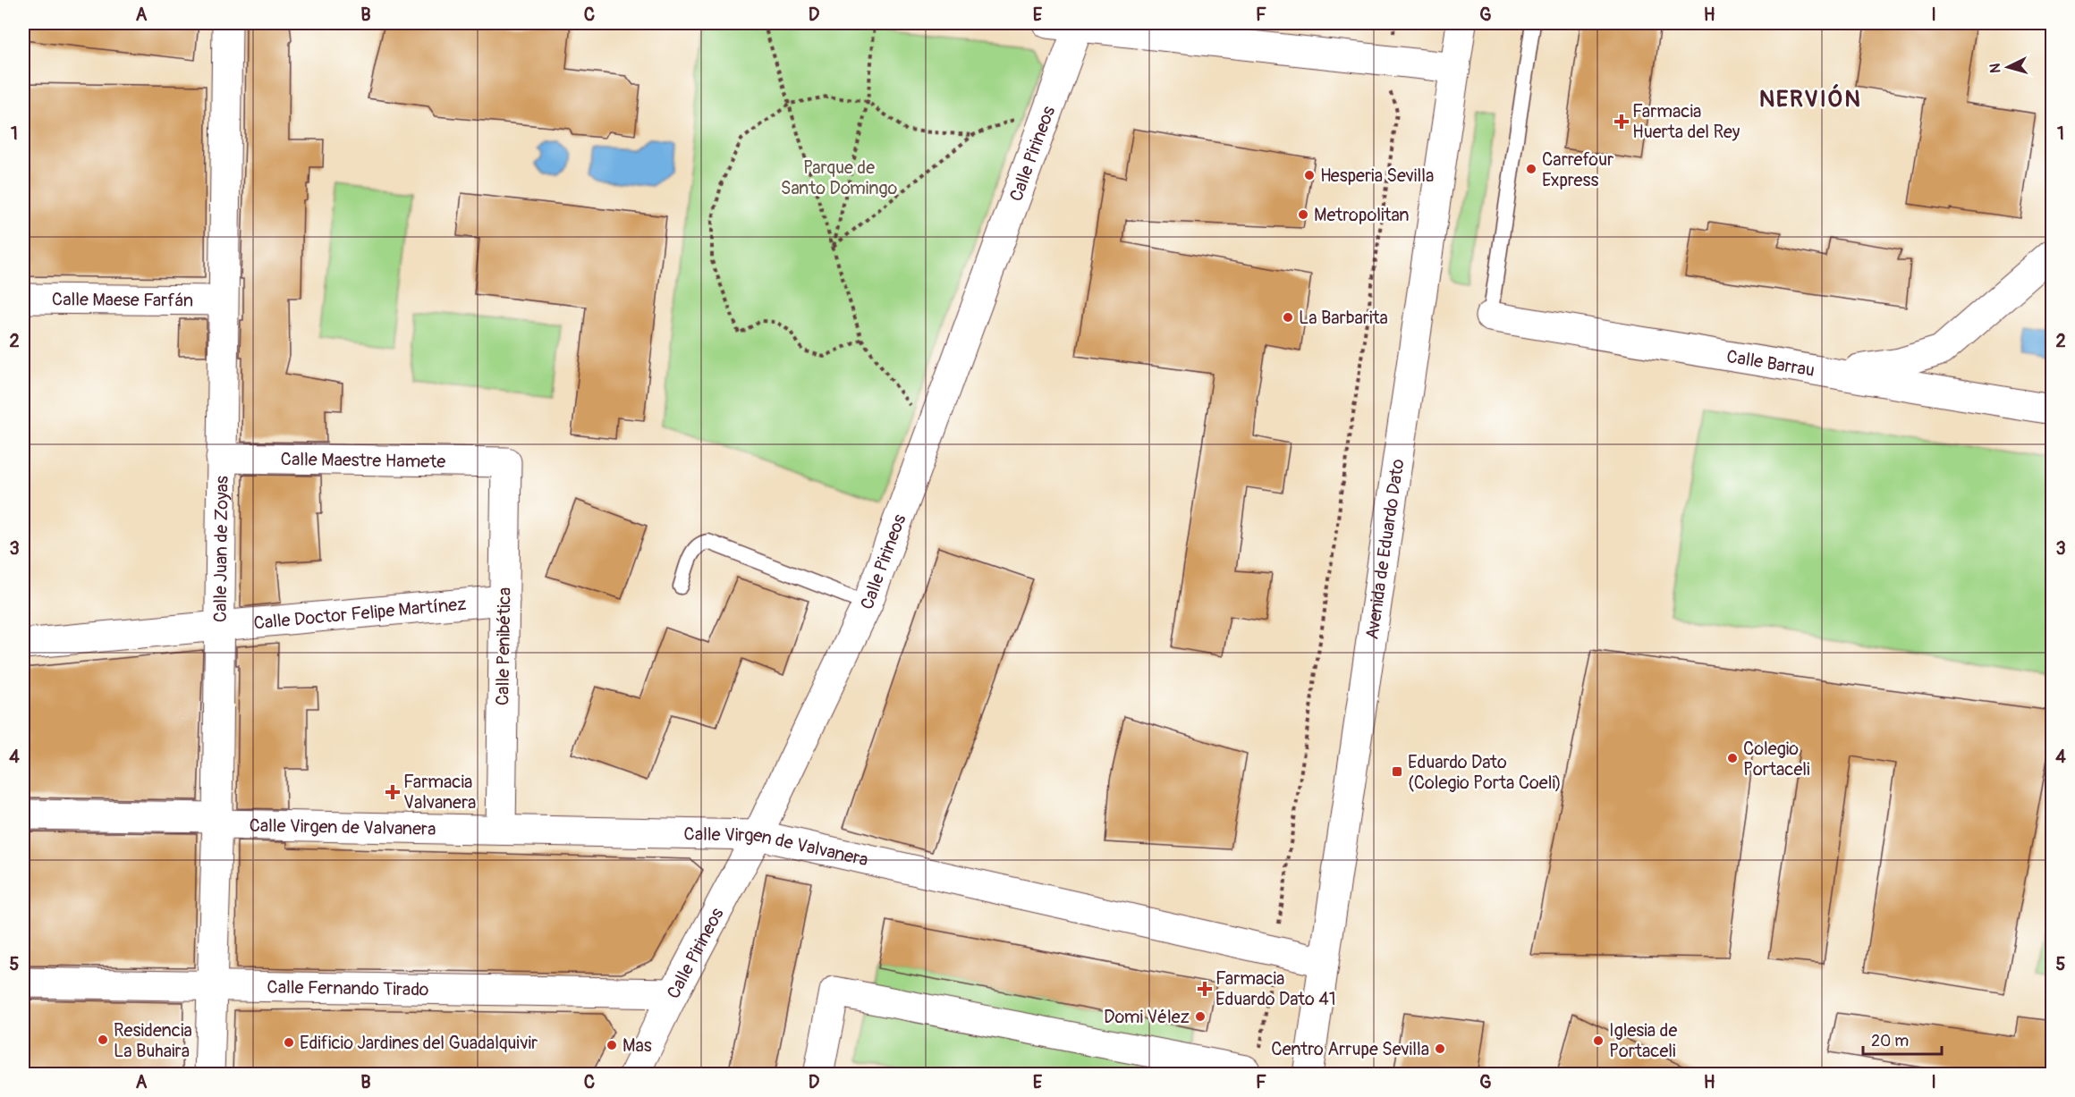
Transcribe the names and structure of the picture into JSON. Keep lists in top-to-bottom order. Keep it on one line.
{"streets":{"street":["Calle Pirineos","Calle Maese Farfán","Calle Barrau","Calle Maestre Hamete","Calle Juan de Zoyas","Avenida de Eduardo Dato","Calle Doctor Felipe Martínez","Calle Penibética","Calle Virgen de Valvanera","Calle Fernando Tirado"]},"crossings":[["Calle Pirineos","Calle Virgen de Valvanera"],["Calle Pirineos","Calle Fernando Tirado"],["Calle Maese Farfán","Calle Juan de Zoyas"],["Calle Maestre Hamete","Calle Juan de Zoyas"],["Calle Maestre Hamete","Calle Penibética"],["Calle Juan de Zoyas","Calle Doctor Felipe Martínez"],["Calle Juan de Zoyas","Calle Virgen de Valvanera"],["Calle Juan de Zoyas","Calle Fernando Tirado"],["Avenida de Eduardo Dato","Calle Virgen de Valvanera"],["Calle Doctor Felipe Martínez","Calle Penibética"],["Calle Penibética","Calle Virgen de Valvanera"]],"districts":["NERVIÓN"],"parks":["Parque de Santo Domingo"],"places":{"health":["Farmacia Huerta del Rey","Farmacia Valvanera","Farmacia Eduardo Dato 41"],"other":["Carrefour Express","Hesperia Sevilla","Metropolitan","La Barbarita","Colegio Portaceli","Domi Vélez","Residencia La Buhaira","Iglesia de Portaceli","Edificio Jardines del Guadalquivir","Mas","Centro Arrupe Sevilla"],"transit":["Eduardo Dato (Colegio Porta Coeli)"]},"scale_bar":"20 m","north":"left","grid":{"columns":["A","B","C","D","E","F","G","H","I"],"rows":["1","2","3","4","5"]}}
